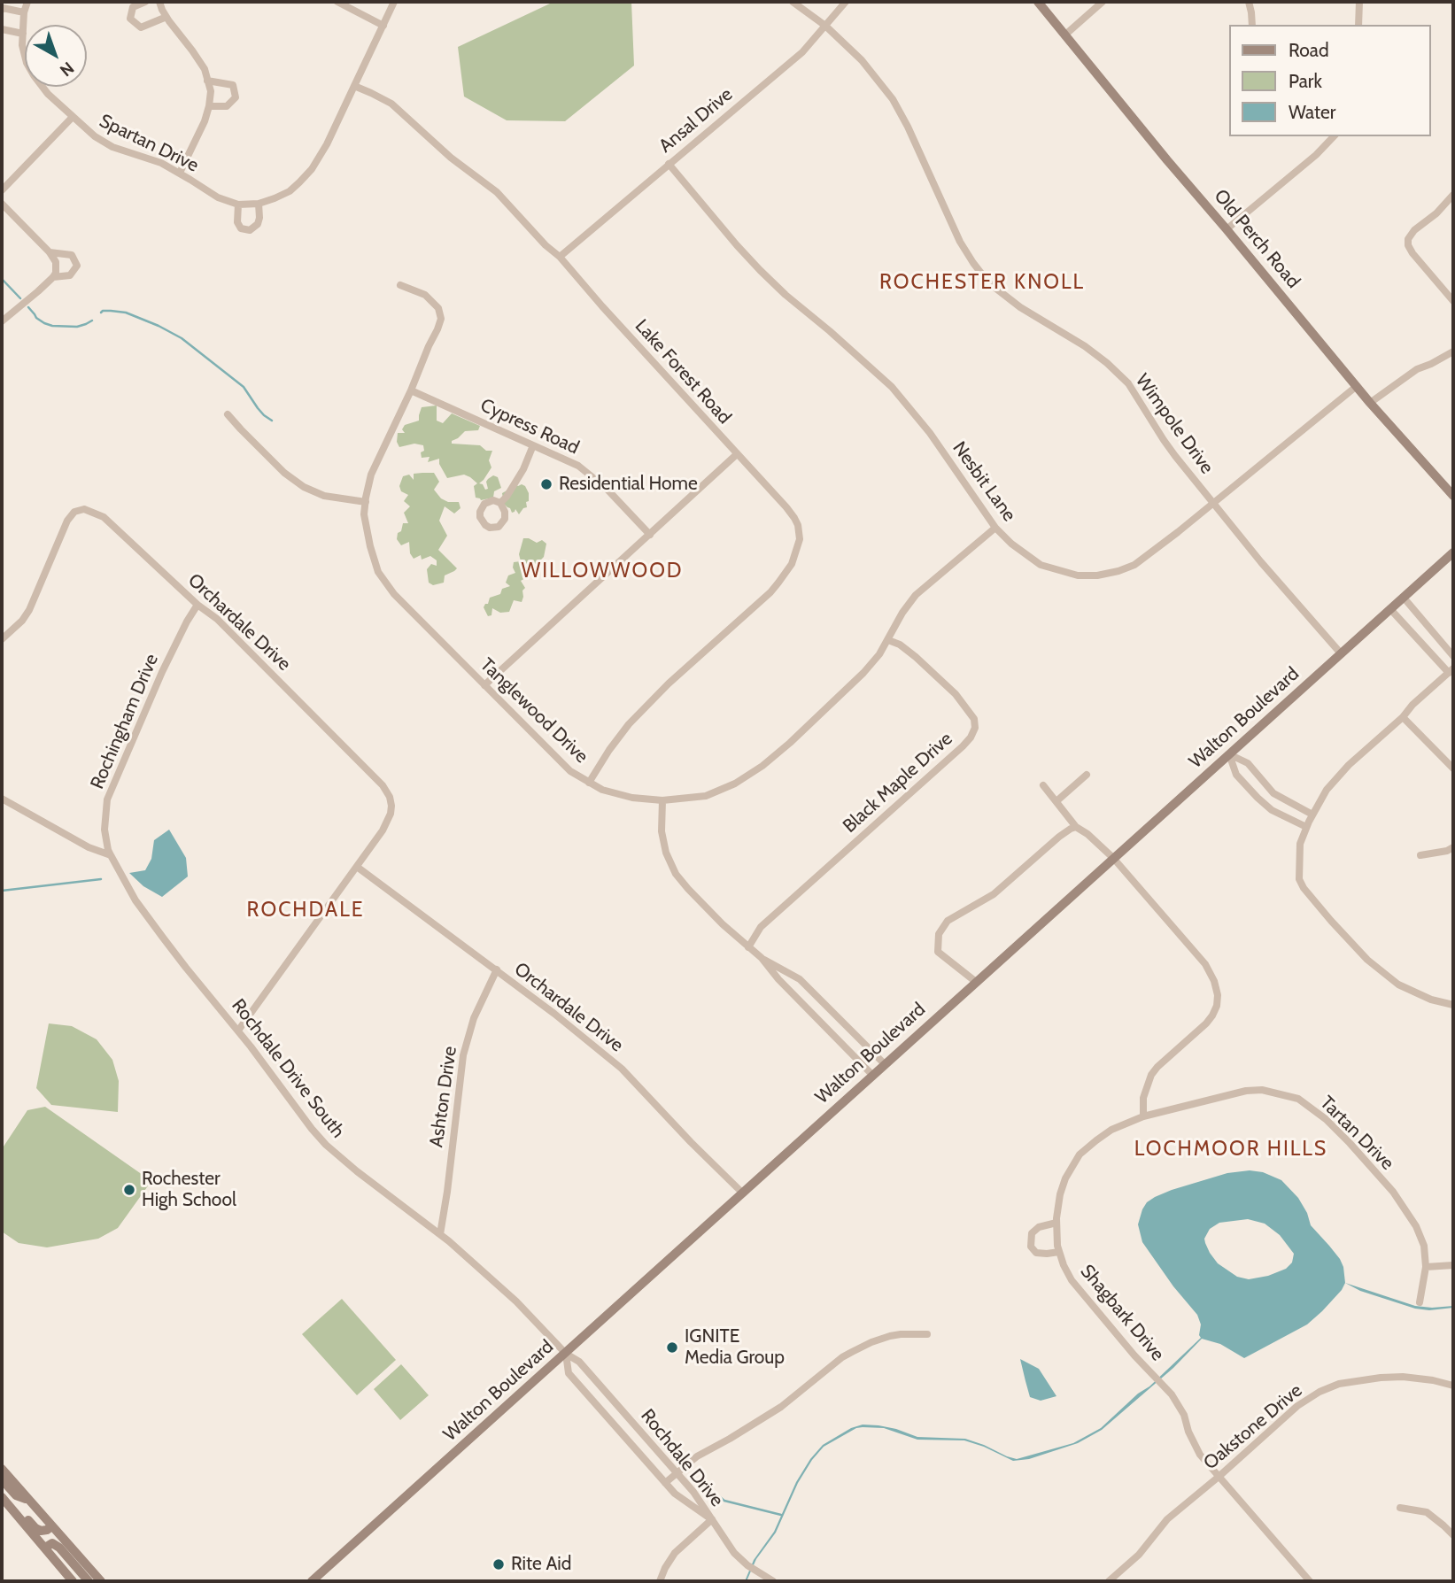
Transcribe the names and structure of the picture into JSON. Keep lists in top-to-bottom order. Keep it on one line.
{"streets":{"main road":["Old Perch Road","Walton Boulevard"],"street":["Ansal Drive","Spartan Drive","Lake Forest Road","Wimpole Drive","Cypress Road","Nesbit Lane","Orchardale Drive","Tanglewood Drive","Rochingham Drive","Black Maple Drive","Rochdale Drive South","Ashton Drive","Tartan Drive","Shagbark Drive","Oakstone Drive","Rochdale Drive"]},"crossings":[["Ansal Drive","Lake Forest Road"],["Ansal Drive","Wimpole Drive"],["Ansal Drive","Nesbit Lane"],["Spartan Drive","Lake Forest Road"],["Old Perch Road","Nesbit Lane"],["Lake Forest Road","Tanglewood Drive"],["Wimpole Drive","Nesbit Lane"],["Wimpole Drive","Walton Boulevard"],["Cypress Road","Tanglewood Drive"],["Nesbit Lane","Tanglewood Drive"],["Orchardale Drive","Walton Boulevard"],["Orchardale Drive","Rochingham Drive"],["Orchardale Drive","Ashton Drive"],["Tanglewood Drive","Black Maple Drive"],["Walton Boulevard","Rochdale Drive South"],["Walton Boulevard","Rochdale Drive"],["Rochingham Drive","Rochdale Drive South"],["Rochdale Drive South","Ashton Drive"],["Rochdale Drive South","Rochdale Drive"],["Tartan Drive","Shagbark Drive"],["Shagbark Drive","Oakstone Drive"]],"districts":["ROCHESTER KNOLL","WILLOWWOOD","ROCHDALE","LOCHMOOR HILLS"],"places":["Residential Home","Rochester High School","IGNITE Media Group","Rite Aid"],"legend":["Road","Park","Water"],"north":"bottom right"}
